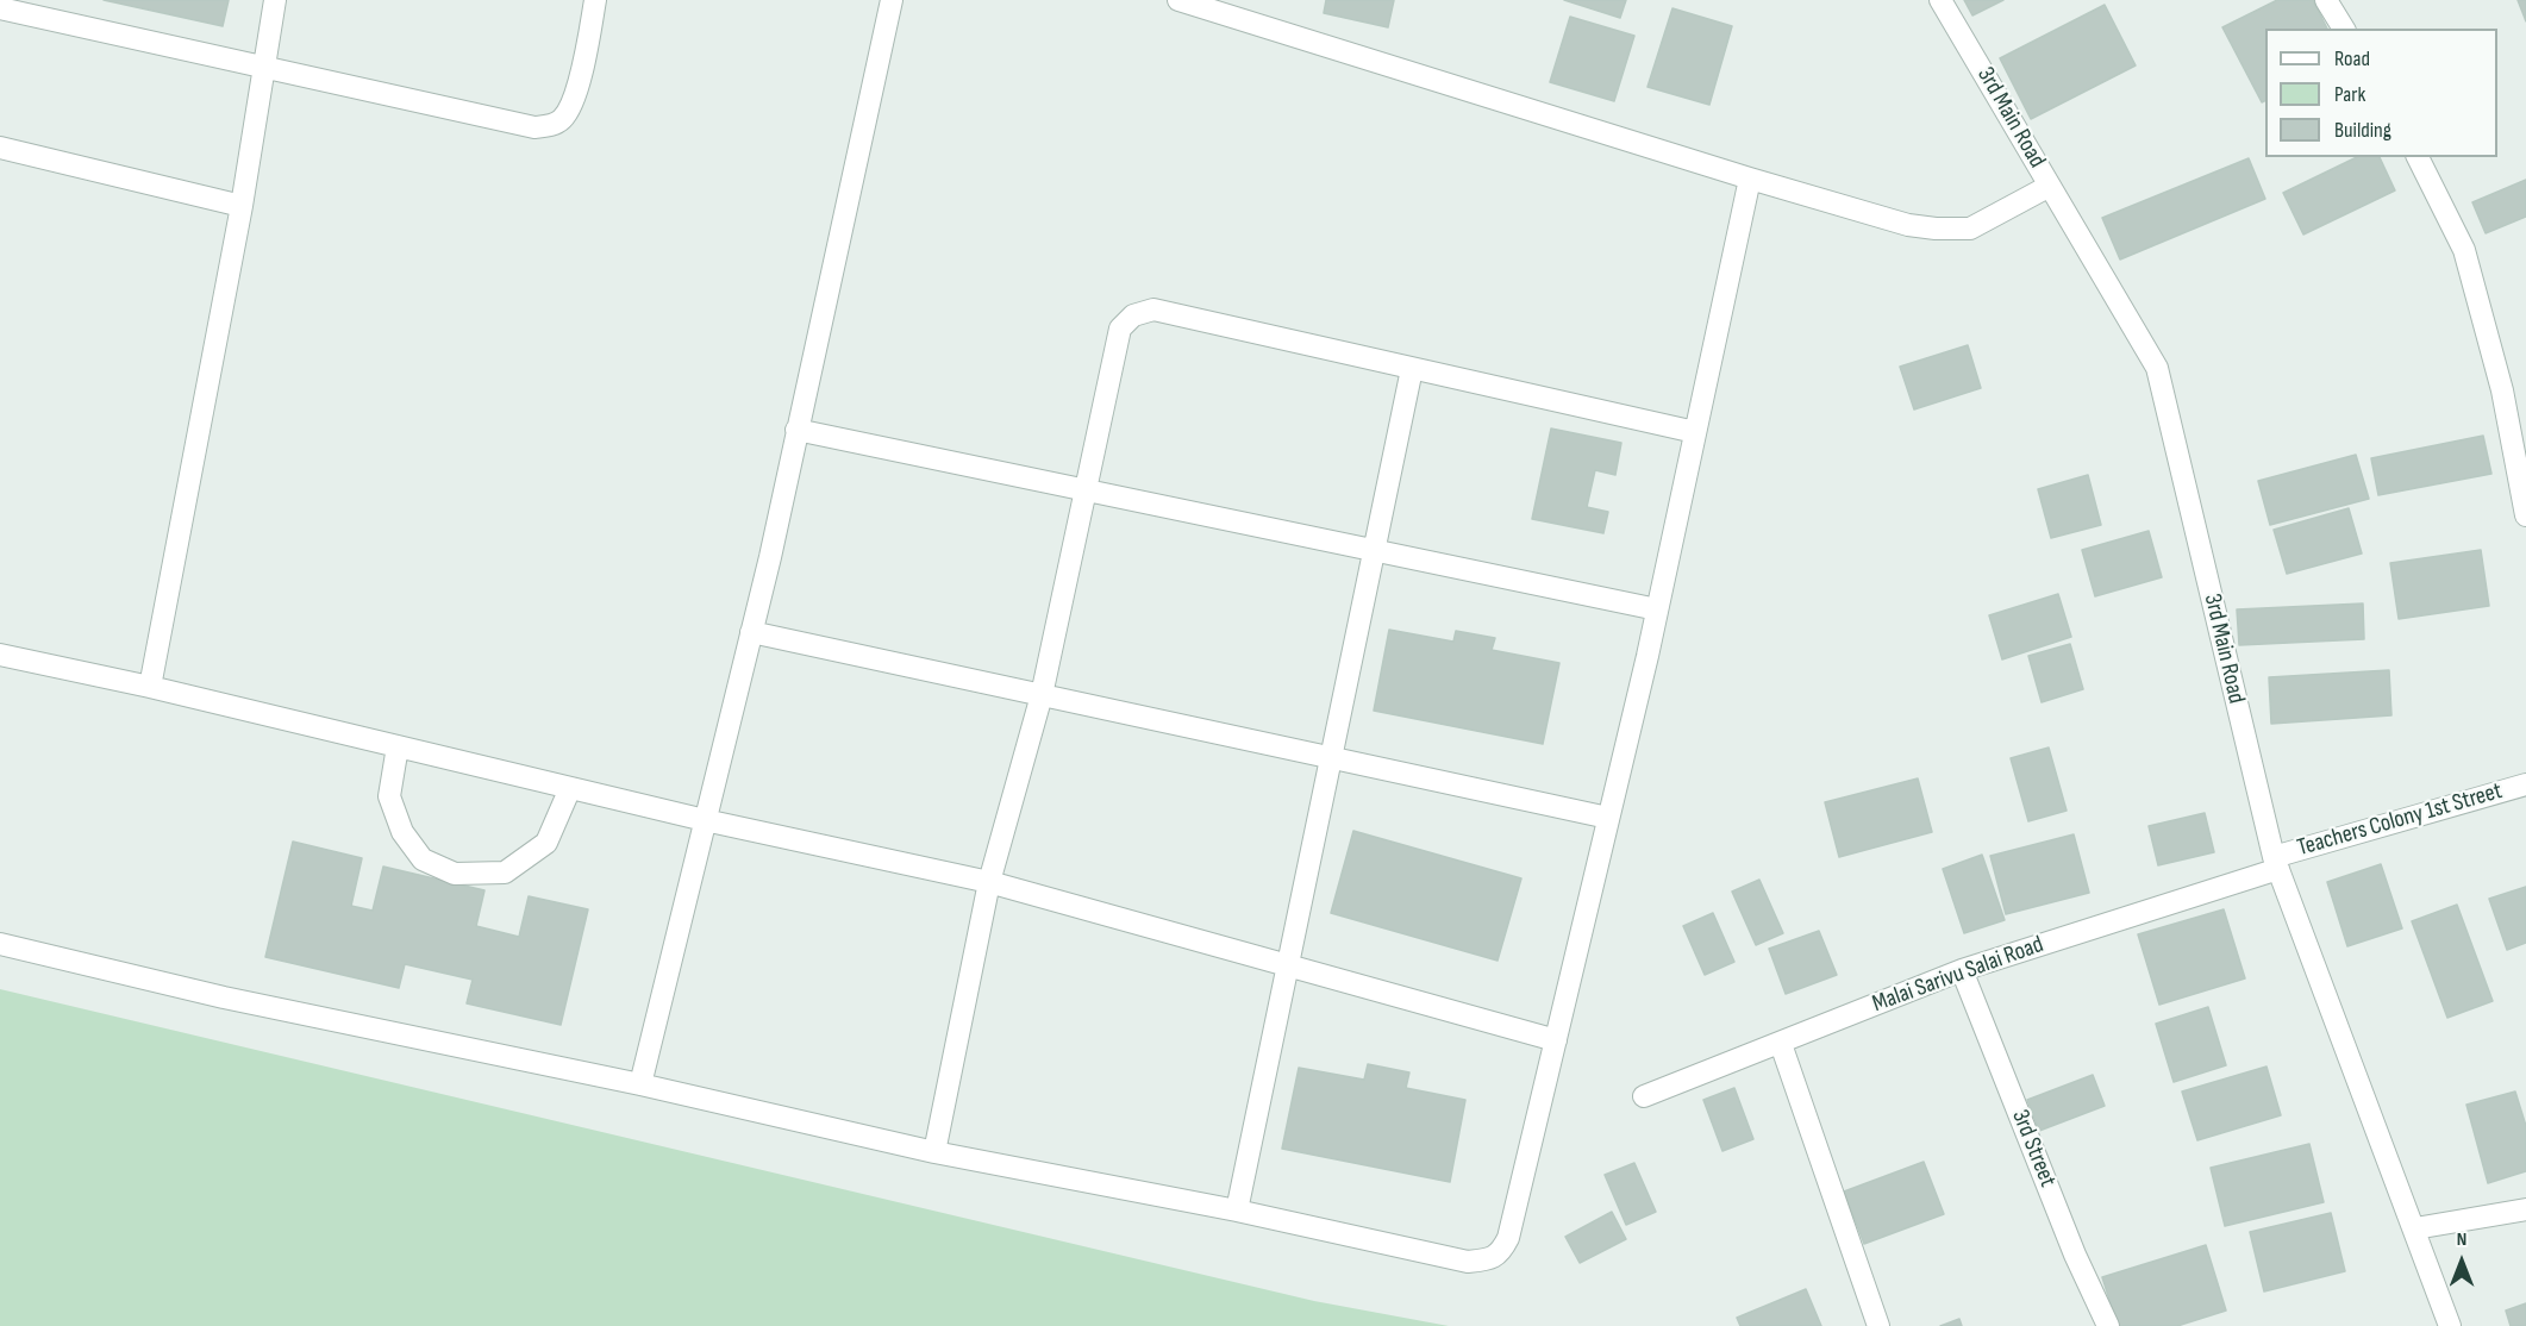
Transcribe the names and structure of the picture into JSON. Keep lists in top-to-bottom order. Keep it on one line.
{"streets":{"street":["3rd Main Road","Teachers Colony 1st Street","Malai Sarivu Salai Road","3rd Street"]},"crossings":[["3rd Main Road","Teachers Colony 1st Street"],["3rd Main Road","Malai Sarivu Salai Road"],["Teachers Colony 1st Street","Malai Sarivu Salai Road"],["Malai Sarivu Salai Road","3rd Street"]],"legend":["Road","Park","Building"],"north":"top"}
